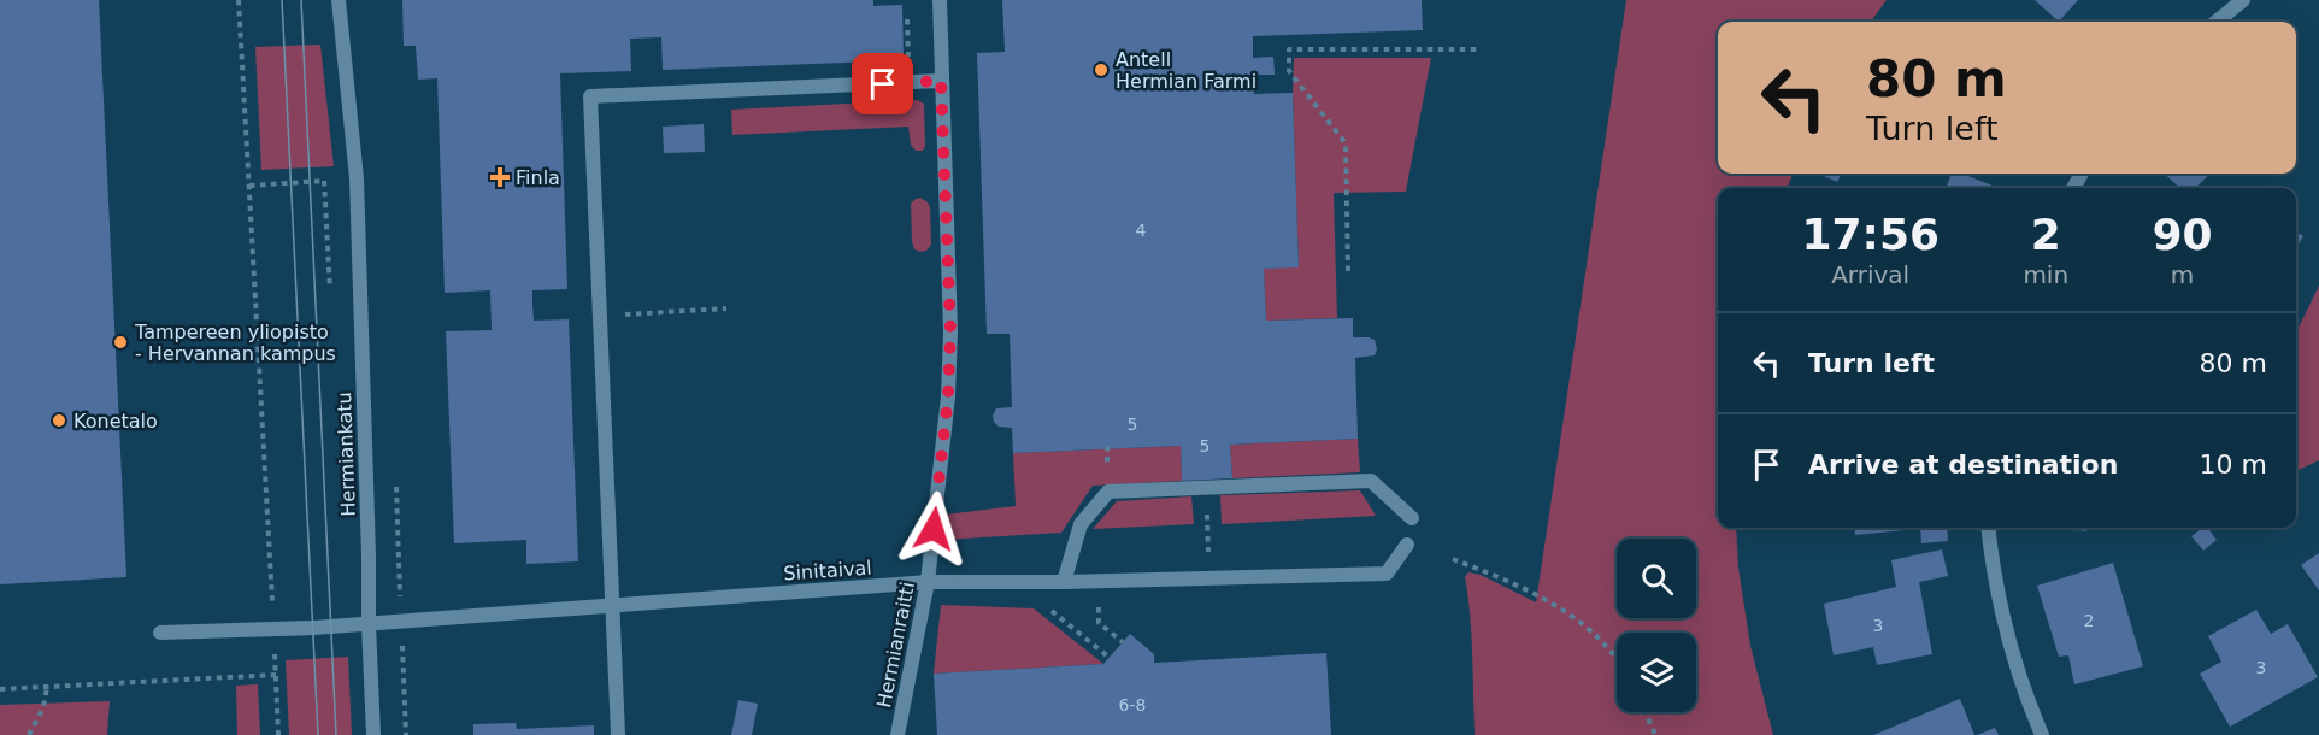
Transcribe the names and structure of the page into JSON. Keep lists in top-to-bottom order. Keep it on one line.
{"streets":{"street":["Hermiankatu","Sinitaival","Hermianraitti"]},"crossings":[["Hermiankatu","Sinitaival"],["Sinitaival","Hermianraitti"]],"places":{"other":["Antell Hermian Farmi","Tampereen yliopisto - Hervannan kampus","Konetalo"],"health":["Finla"]},"house_numbers":["4","5","5","2","3","3","6-8"],"page":{"turn":["80 m","Turn left"],"eta":["17:56","Arrival","2","min","90","m"],"list":[{"name":"Turn left","value":"80 m"},{"name":"Arrive at destination","value":"10 m"}]}}
